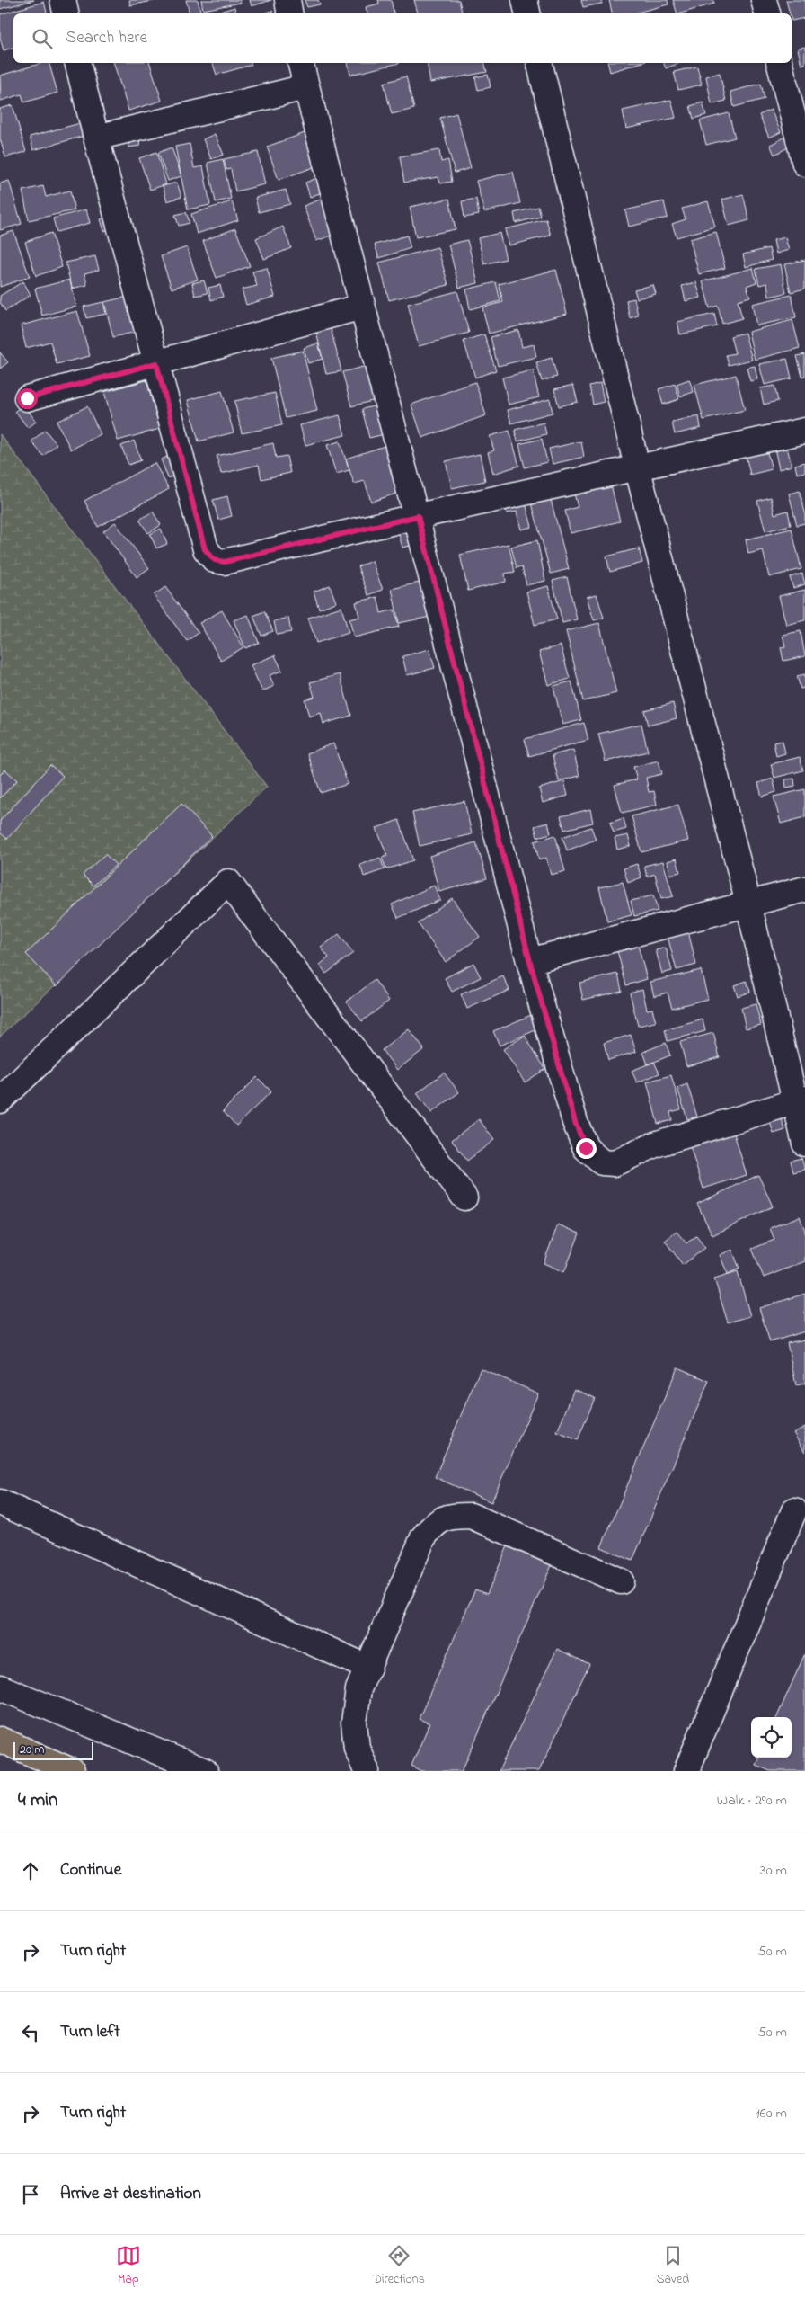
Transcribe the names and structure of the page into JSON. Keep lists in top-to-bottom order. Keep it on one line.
{"scale_bar":"20 m","page":{"search":"Search here","scale":"20 m","heading":["4 min","Walk · 290 m"],"list":[["Continue","30 m"],["Turn right","50 m"],["Turn left","50 m"],["Turn right","160 m"],"Arrive at destination"],"nav":["Map","Directions","Saved"]}}
